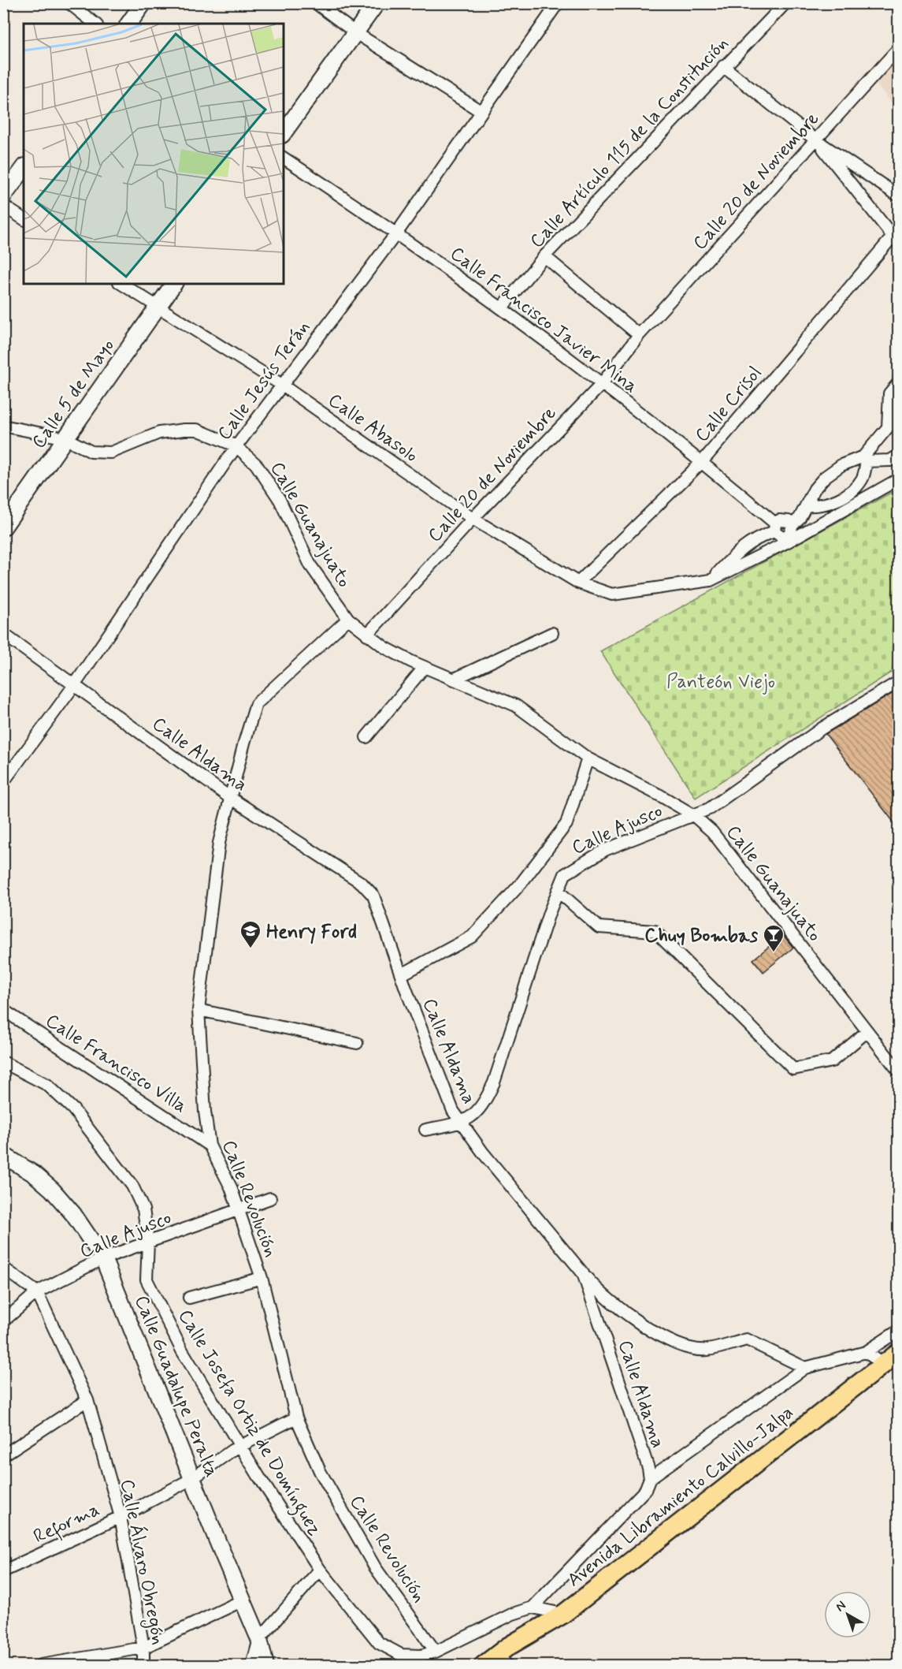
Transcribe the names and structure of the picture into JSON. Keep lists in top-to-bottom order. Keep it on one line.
{"streets":{"main road":["Avenida Libramiento Calvillo-Jalpa"],"street":["Calle Artículo 115 de la Constitución","Calle 20 de Noviembre","Calle Francisco Javier Mina","Calle Jesús Terán","Calle 5 de Mayo","Calle Crisol","Calle Abasolo","Calle Guanajuato","Calle Aldama","Calle Ajusco","Calle Francisco Villa","Calle Revolución","Calle Guadalupe Peralta","Calle Josefa Ortiz de Domínguez","Reforma","Calle Álvaro Obregón"]},"crossings":[["Calle Artículo 115 de la Constitución","Calle Francisco Javier Mina"],["Calle 20 de Noviembre","Calle Francisco Javier Mina"],["Calle 20 de Noviembre","Calle Abasolo"],["Calle 20 de Noviembre","Calle Guanajuato"],["Calle Francisco Javier Mina","Calle Jesús Terán"],["Calle Francisco Javier Mina","Calle Crisol"],["Calle Jesús Terán","Calle Abasolo"],["Calle Jesús Terán","Calle Guanajuato"],["Calle Jesús Terán","Calle Aldama"],["Calle 5 de Mayo","Calle Abasolo"],["Calle 5 de Mayo","Calle Guanajuato"],["Calle Crisol","Calle Abasolo"],["Calle Guanajuato","Calle Ajusco"],["Calle Guanajuato","Calle Revolución"],["Calle Aldama","Calle Ajusco"],["Calle Aldama","Calle Revolución"],["Calle Aldama","Calle Josefa Ortiz de Domínguez"],["Calle Ajusco","Calle Revolución"],["Calle Ajusco","Calle Guadalupe Peralta"],["Calle Ajusco","Calle Josefa Ortiz de Domínguez"],["Calle Ajusco","Calle Álvaro Obregón"],["Calle Francisco Villa","Calle Revolución"],["Calle Revolución","Calle Josefa Ortiz de Domínguez"],["Calle Revolución","Reforma"],["Calle Guadalupe Peralta","Reforma"],["Calle Josefa Ortiz de Domínguez","Reforma"],["Reforma","Calle Álvaro Obregón"]],"parks":["Panteón Viejo"],"places":{"school or university":["Henry Ford"],"bar":["Chuy Bombas"]},"north":"top left"}
